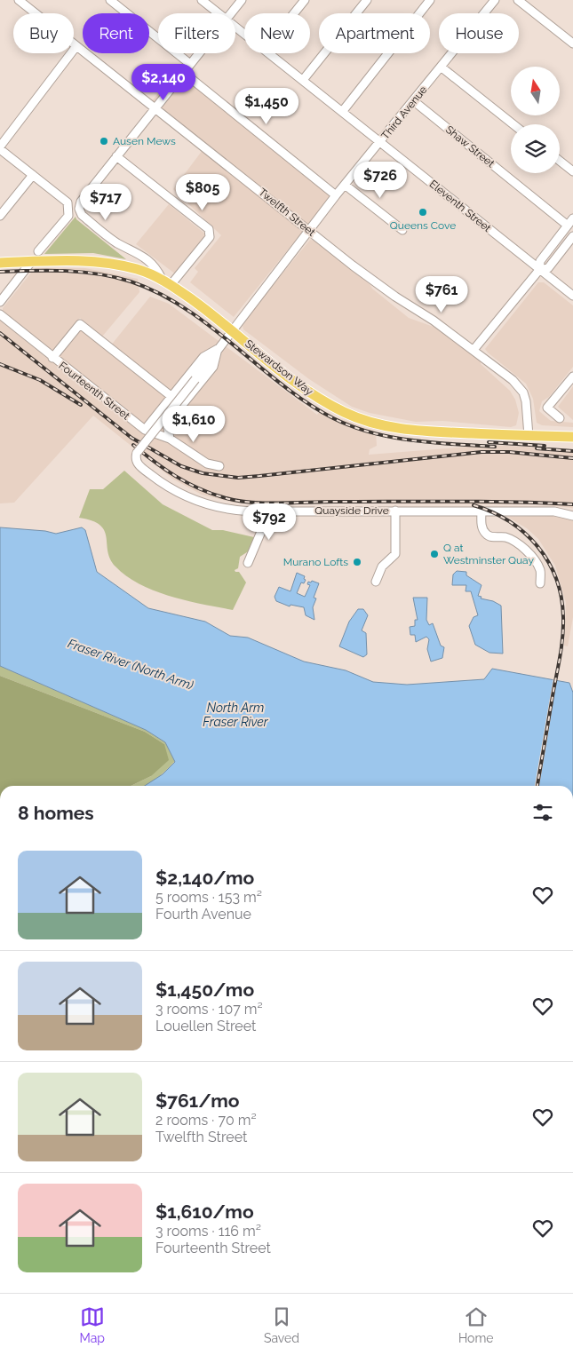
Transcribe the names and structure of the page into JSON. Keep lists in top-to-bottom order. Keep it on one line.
{"streets":{"main road":["Stewardson Way"],"street":["Third Avenue","Shaw Street","Eleventh Street","Twelfth Street","Fourteenth Street","Quayside Drive"]},"crossings":[["Third Avenue","Shaw Street"],["Third Avenue","Eleventh Street"],["Third Avenue","Twelfth Street"],["Third Avenue","Stewardson Way"],["Third Avenue","Quayside Drive"],["Twelfth Street","Stewardson Way"]],"water":["Fraser River (North Arm)","North Arm Fraser River"],"places":["Ausen Mews","Queens Cove","Q at Westminster Quay","Murano Lofts"],"north":"top","page":{"chip":["Buy","Rent","Filters","New","Apartment","House"],"price":["$2,140","$1,450","$726","$805","$717","$761","$1,610","$792"],"heading":"8 homes","list":[{"name":"$2,140/mo","note":"5 rooms · 153 m² · Fourth Avenue"},{"name":"$1,450/mo","note":"3 rooms · 107 m² · Louellen Street"},{"name":"$761/mo","note":"2 rooms · 70 m² · Twelfth Street"},{"name":"$1,610/mo","note":"3 rooms · 116 m² · Fourteenth Street"}],"tabs":["Map","Saved","Home"]}}
